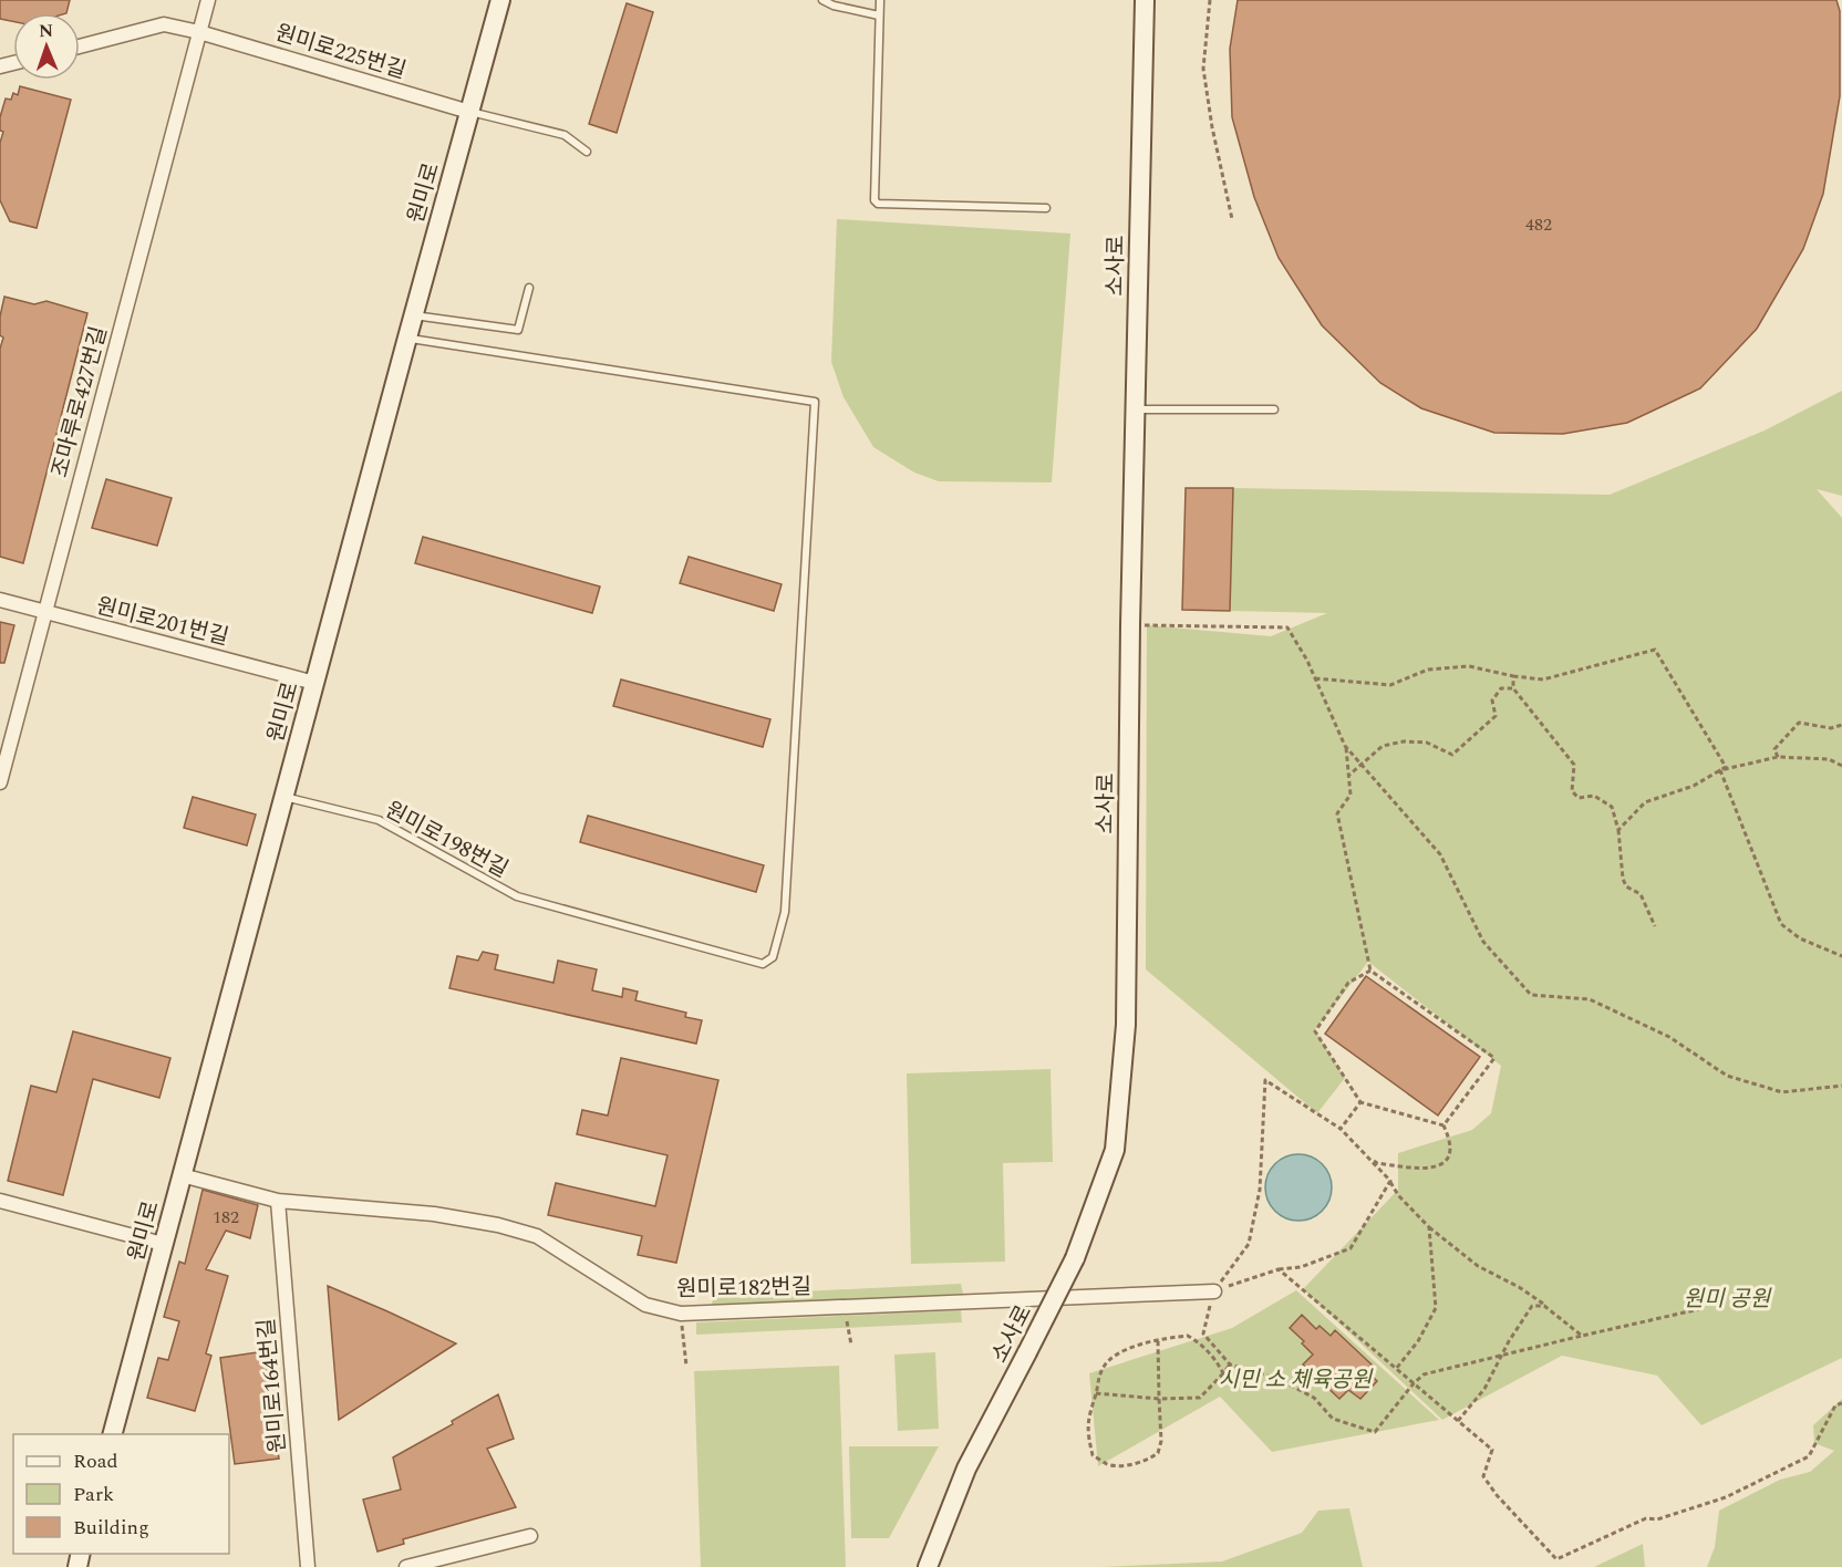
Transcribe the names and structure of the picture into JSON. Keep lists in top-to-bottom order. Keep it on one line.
{"streets":{"street":["원미로225번길","원미로","소사로","조마루로427번길","원미로201번길","원미로182번길","원미로164번길"],"lane":["원미로198번길"]},"crossings":[["원미로225번길","원미로"],["원미로225번길","조마루로427번길"],["원미로","원미로201번길"],["원미로","원미로198번길"],["원미로","원미로182번길"],["조마루로427번길","원미로201번길"],["원미로182번길","원미로164번길"]],"parks":["원미 공원","시민 소 체육공원"],"house_numbers":["482","182"],"legend":["Road","Park","Building"],"north":"top"}
